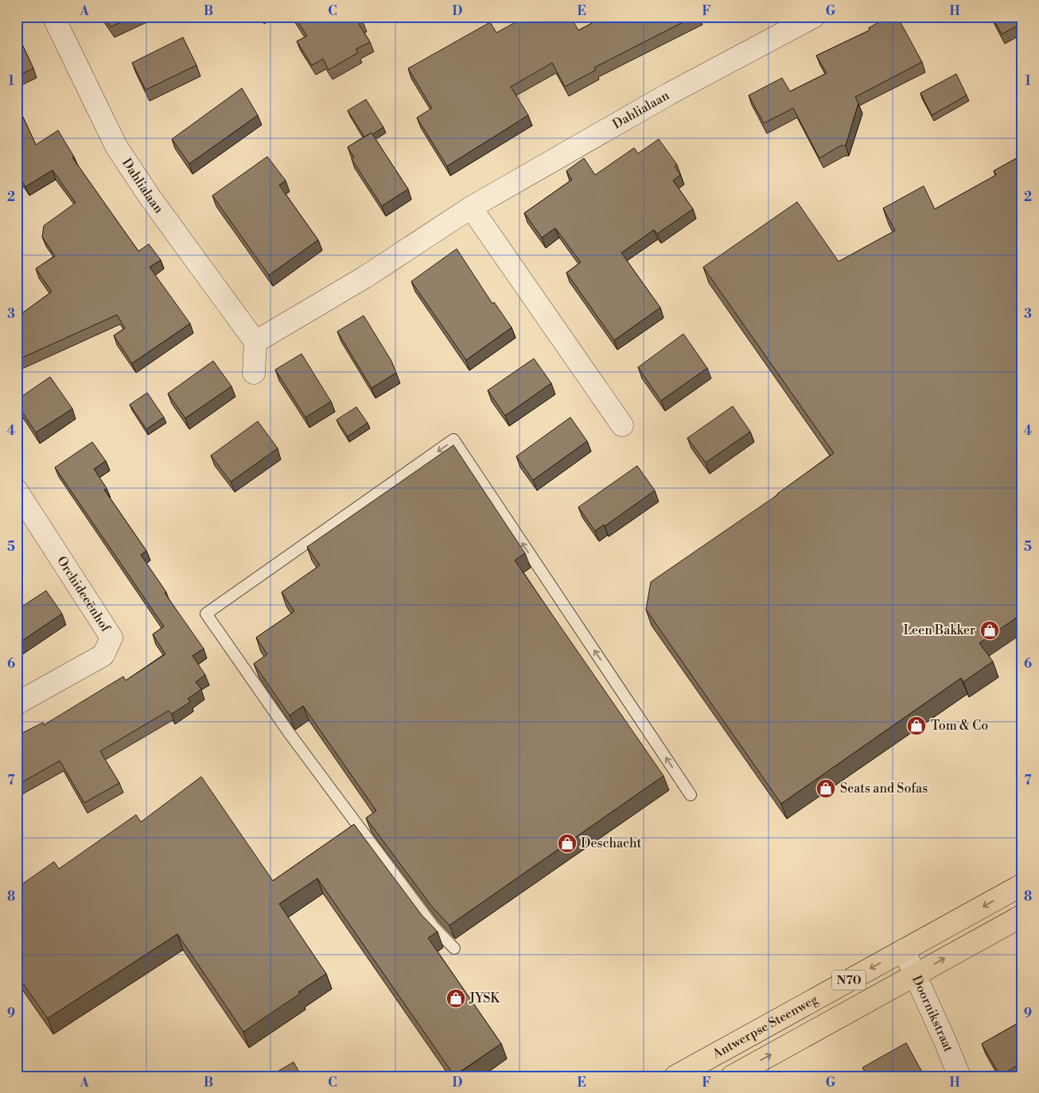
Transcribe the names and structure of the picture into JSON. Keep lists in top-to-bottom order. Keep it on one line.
{"streets":{"main road":["N70","Antwerpse Steenweg"],"street":["Dahlialaan","Orchideeënhof","Doornikstraat"]},"crossings":[["N70","Doornikstraat"],["Doornikstraat","Antwerpse Steenweg"]],"places":{"shop":["Leen Bakker","Tom & Co","Seats and Sofas","Deschacht","JYSK"]},"grid":{"columns":["A","B","C","D","E","F","G","H"],"rows":["1","2","3","4","5","6","7","8","9"]}}
